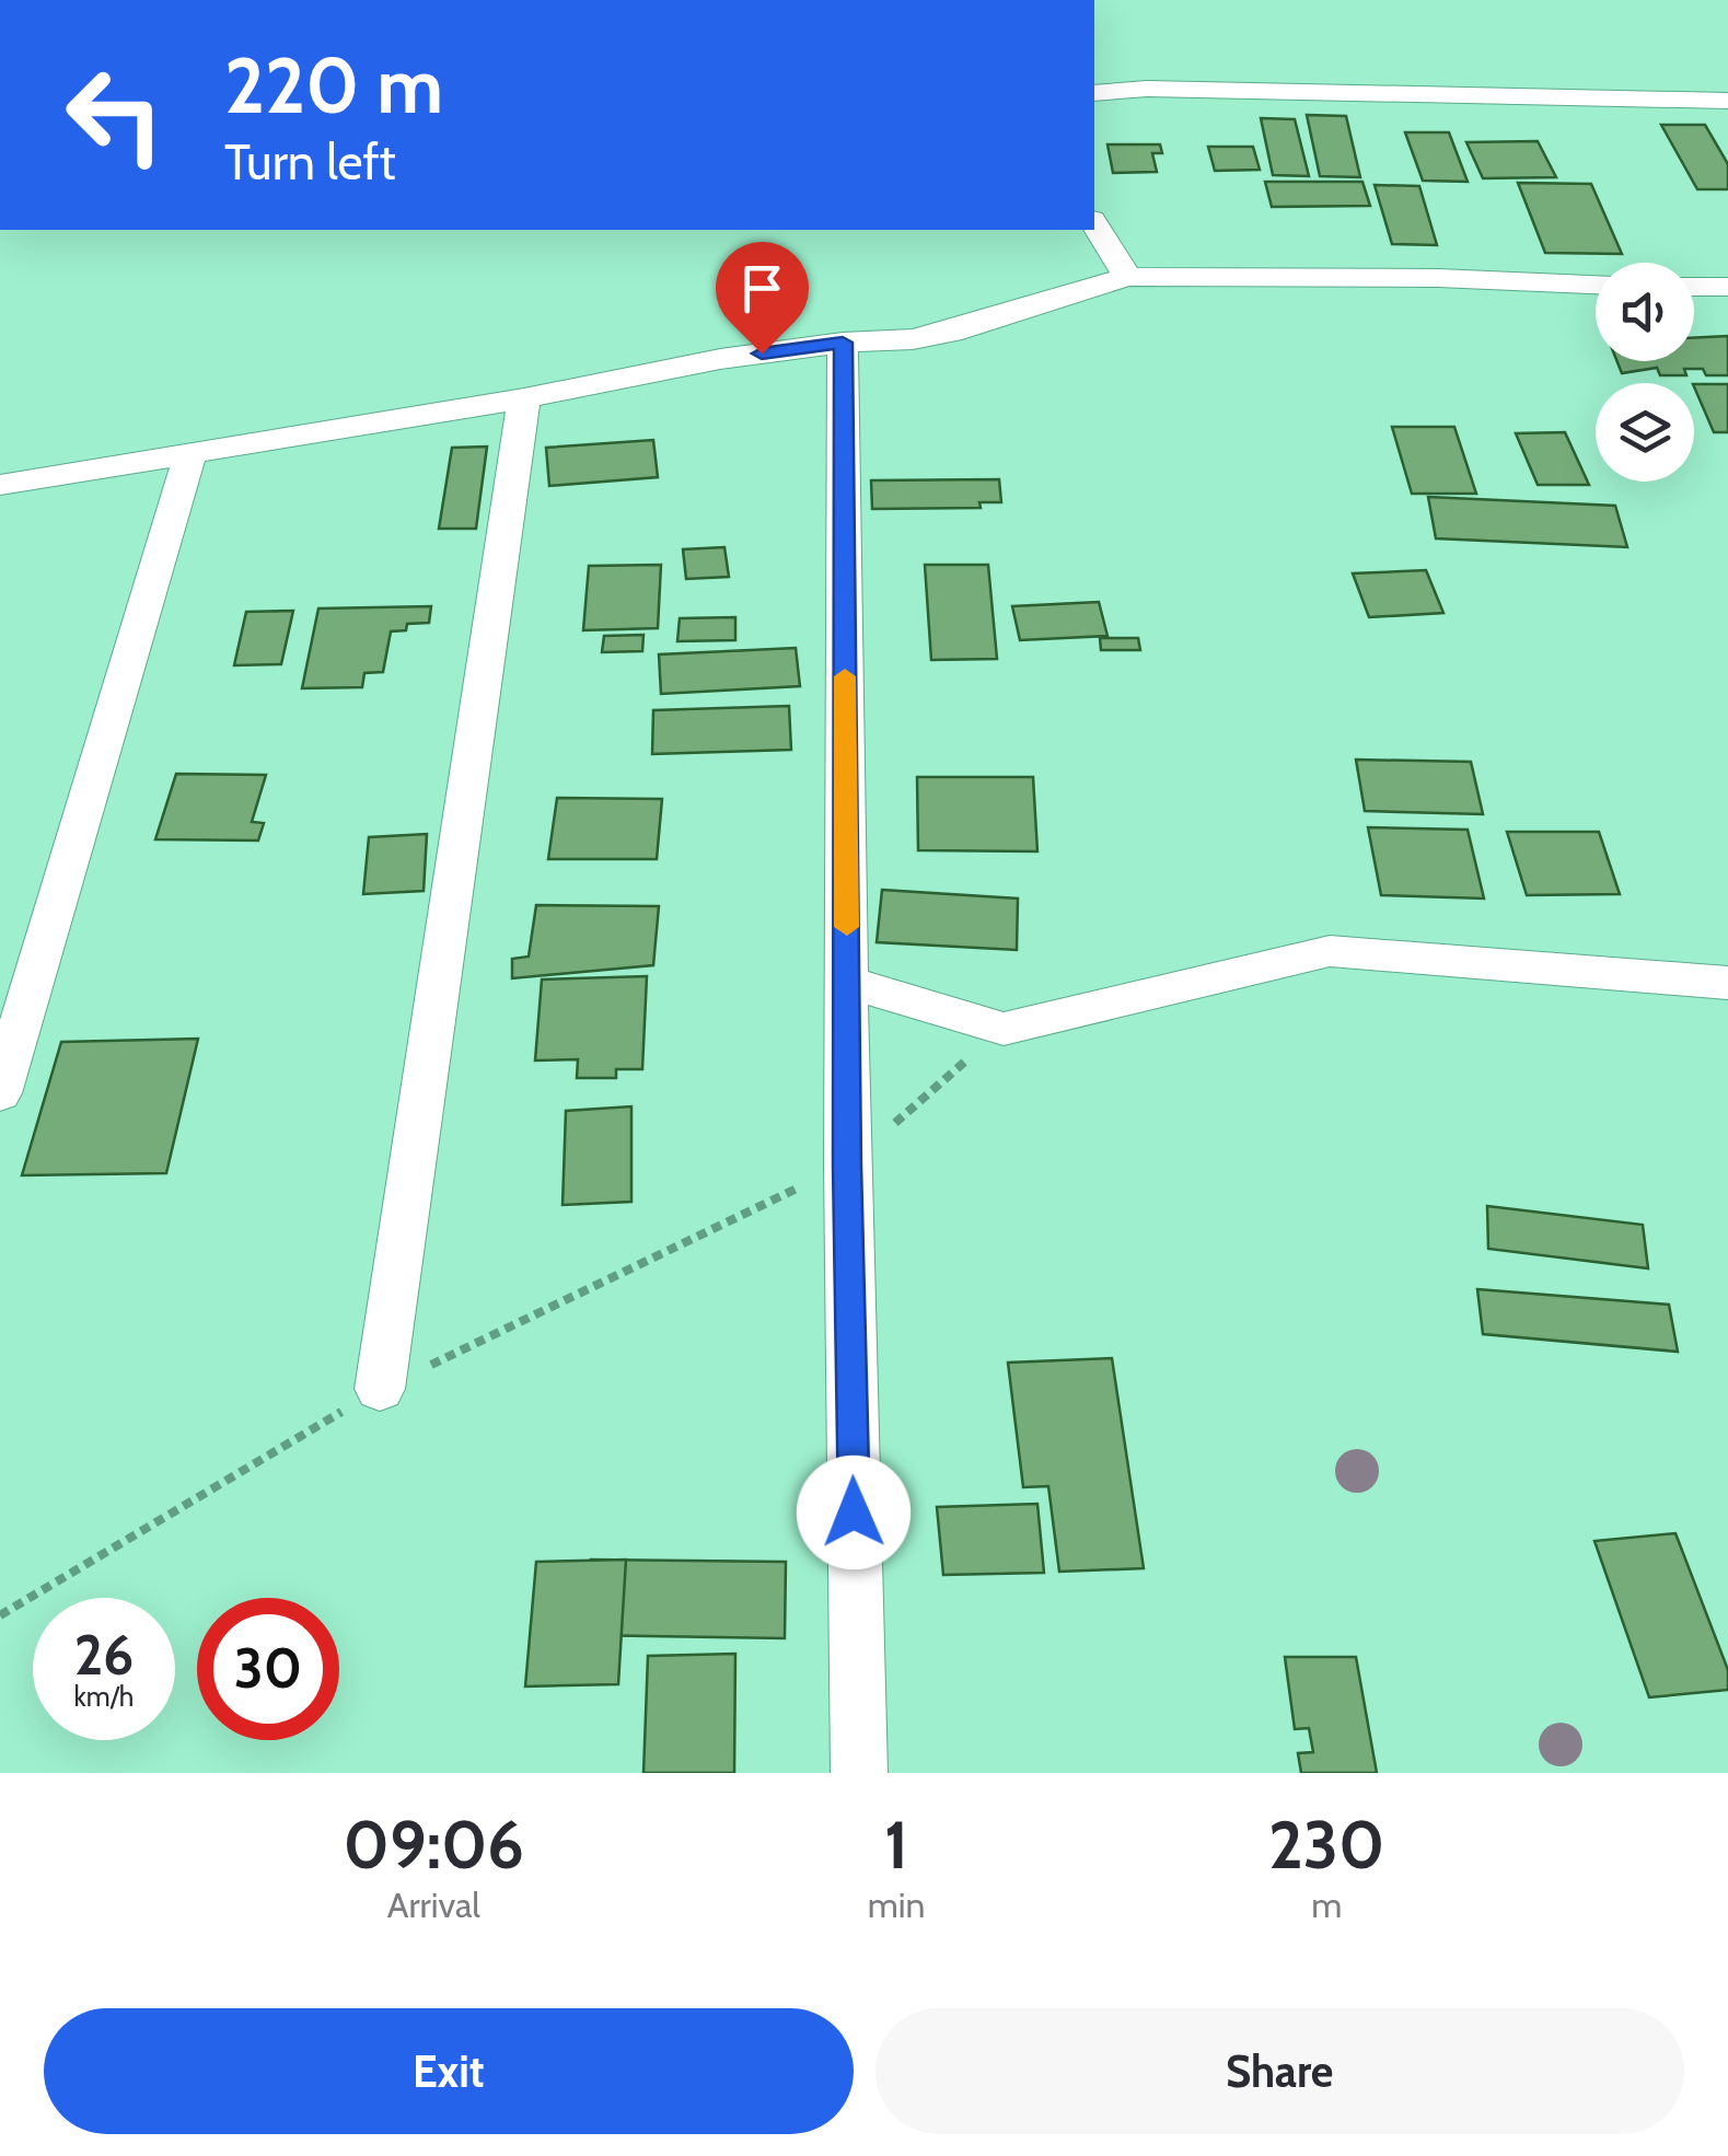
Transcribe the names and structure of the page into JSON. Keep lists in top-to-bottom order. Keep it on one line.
{"page":{"turn":["220 m","Turn left"],"speed":"26 km/h","limit":"30","eta":["09:06","Arrival","1","min","230","m"],"buttons":["Exit","Share"]}}
